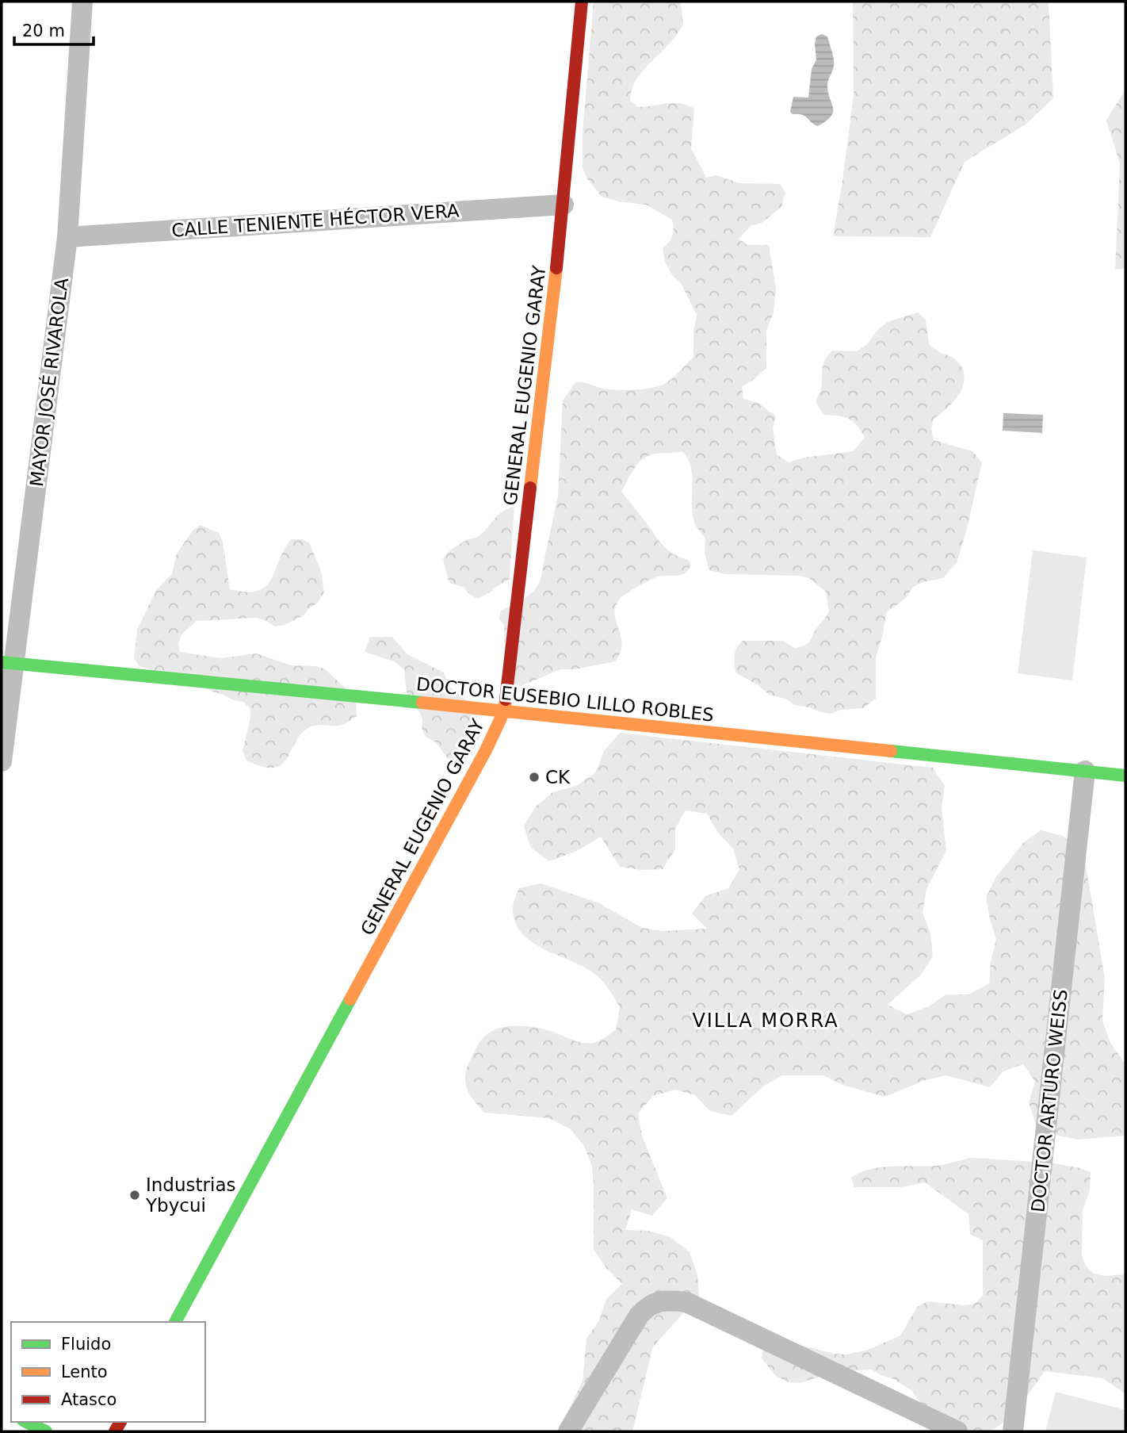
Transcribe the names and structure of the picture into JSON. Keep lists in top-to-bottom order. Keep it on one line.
{"streets":{"street":["CALLE TENIENTE HÉCTOR VERA","MAYOR JOSÉ RIVAROLA","GENERAL EUGENIO GARAY","DOCTOR EUSEBIO LILLO ROBLES","DOCTOR ARTURO WEISS"]},"crossings":[["CALLE TENIENTE HÉCTOR VERA","MAYOR JOSÉ RIVAROLA"],["CALLE TENIENTE HÉCTOR VERA","GENERAL EUGENIO GARAY"],["MAYOR JOSÉ RIVAROLA","DOCTOR EUSEBIO LILLO ROBLES"],["GENERAL EUGENIO GARAY","DOCTOR EUSEBIO LILLO ROBLES"],["DOCTOR EUSEBIO LILLO ROBLES","DOCTOR ARTURO WEISS"]],"districts":["VILLA MORRA"],"places":["CK","Industrias Ybycui"],"legend":["Fluido","Lento","Atasco"],"scale_bar":"20 m"}
